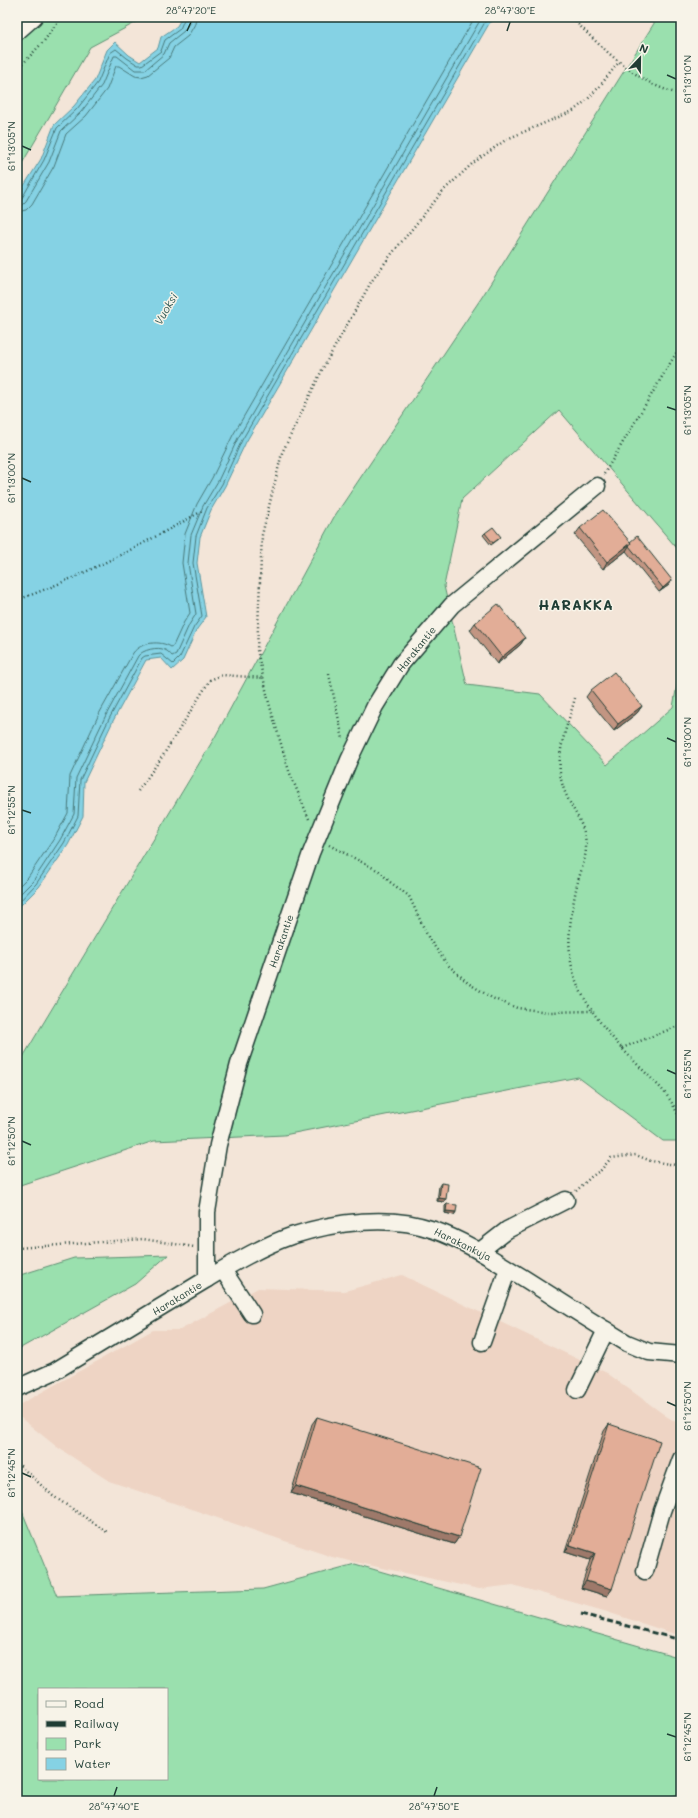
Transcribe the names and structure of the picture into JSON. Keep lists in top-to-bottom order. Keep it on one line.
{"streets":{"street":["Harakantie","Harakankuja"]},"crossings":[["Harakantie","Harakankuja"]],"districts":["HARAKKA"],"water":["Vuoksi"],"legend":["Road","Railway","Park","Water"],"north":"top","coordinates":["28°47'20\"E","28°47'30\"E","61°13'10\"N","61°13'05\"N","61°13'00\"N","61°12'55\"N","61°12'50\"N","61°12'45\"N","28°47'40\"E","28°47'50\"E"]}
